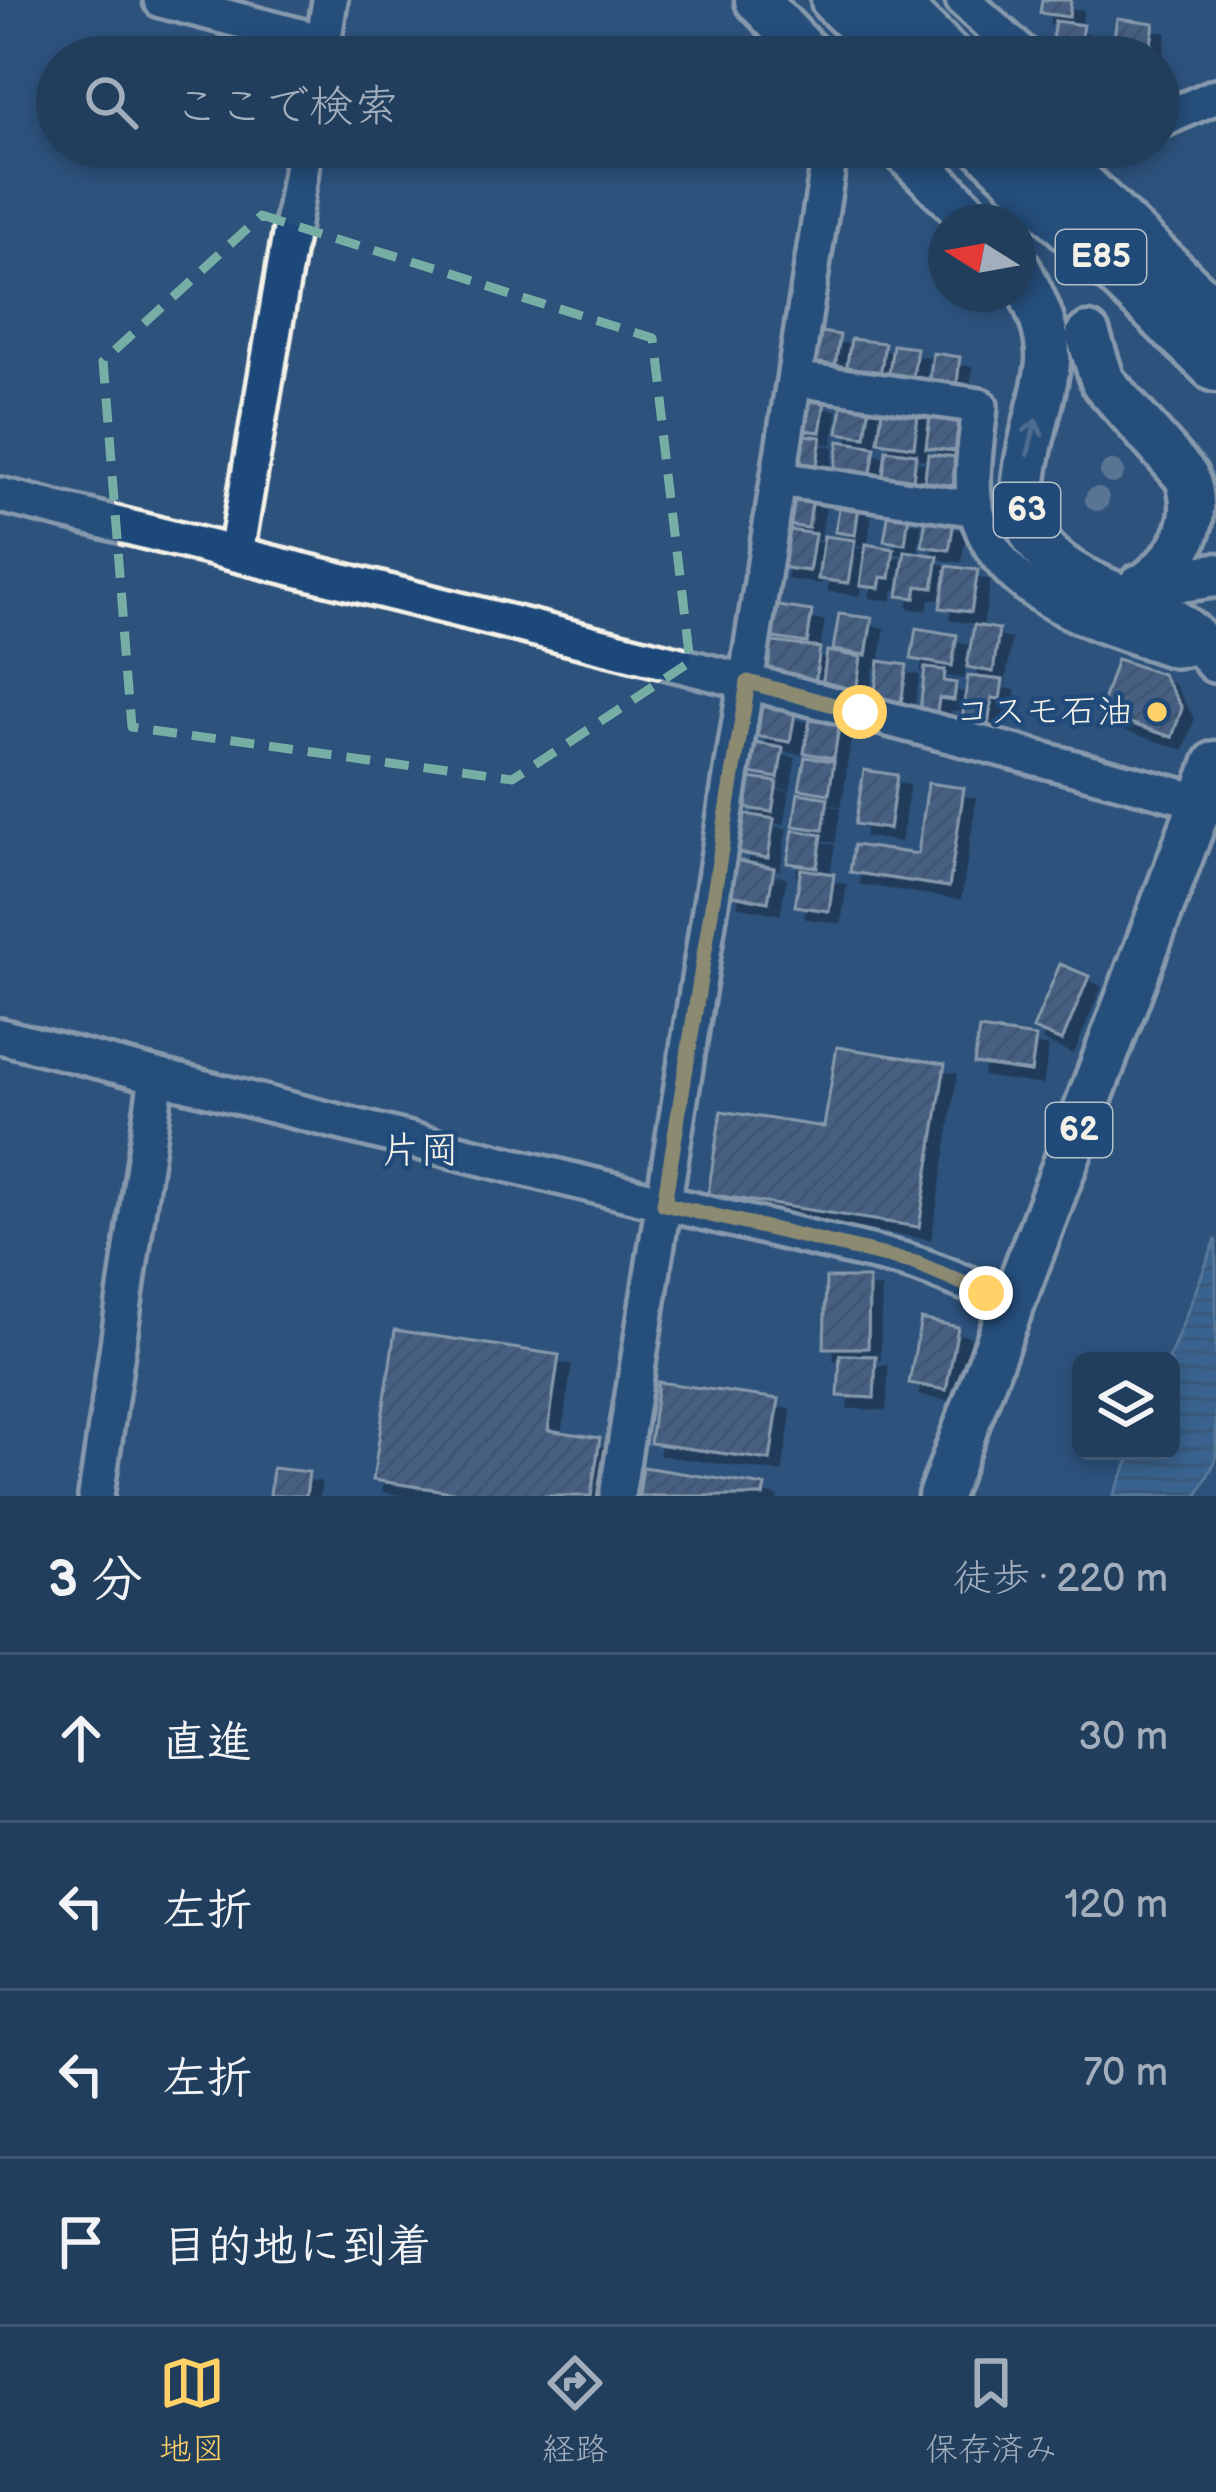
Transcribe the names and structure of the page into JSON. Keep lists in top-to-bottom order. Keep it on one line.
{"streets":{"highway":["E85"],"main road":["63","62"]},"districts":["片岡"],"places":["コスモ石油"],"north":"left","page":{"search":"ここで検索","heading":["3 分","徒歩 · 220 m"],"list":[["直進","30 m"],["左折","120 m"],["左折","70 m"],"目的地に到着"],"nav":["地図","経路","保存済み"]}}
